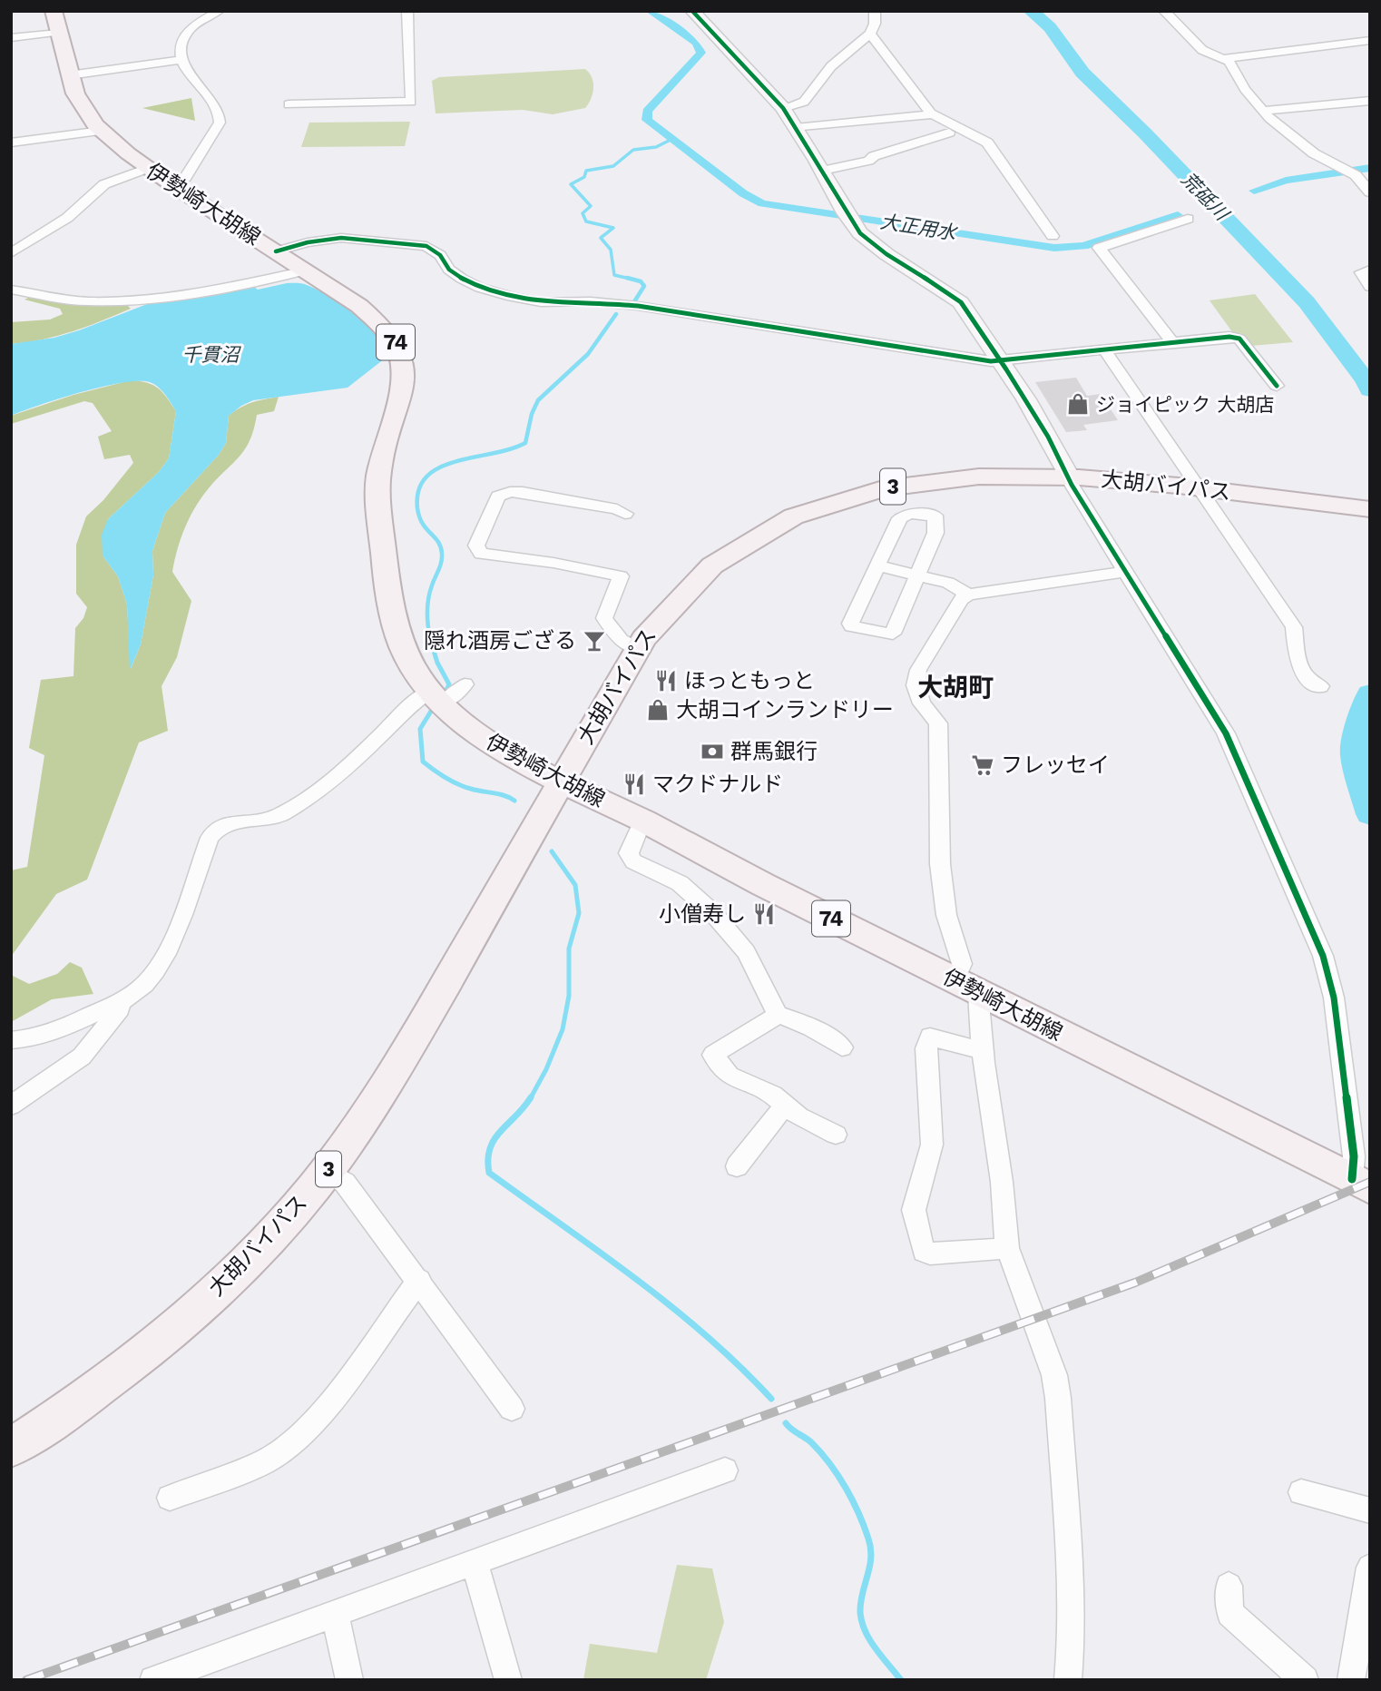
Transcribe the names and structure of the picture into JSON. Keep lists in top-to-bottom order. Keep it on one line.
{"streets":{"main road":["伊勢崎大胡線","74","大胡バイパス","3"]},"crossings":[["伊勢崎大胡線","大胡バイパス"]],"districts":["大胡町"],"water":["荒砥川","大正用水","千貫沼"],"places":{"shop":["ジョイピック 大胡店","大胡コインランドリー"],"bar":["隠れ酒房ござる"],"restaurant":["ほっともっと","マクドナルド","小僧寿し"],"bank":["群馬銀行"],"supermarket":["フレッセイ"]}}
